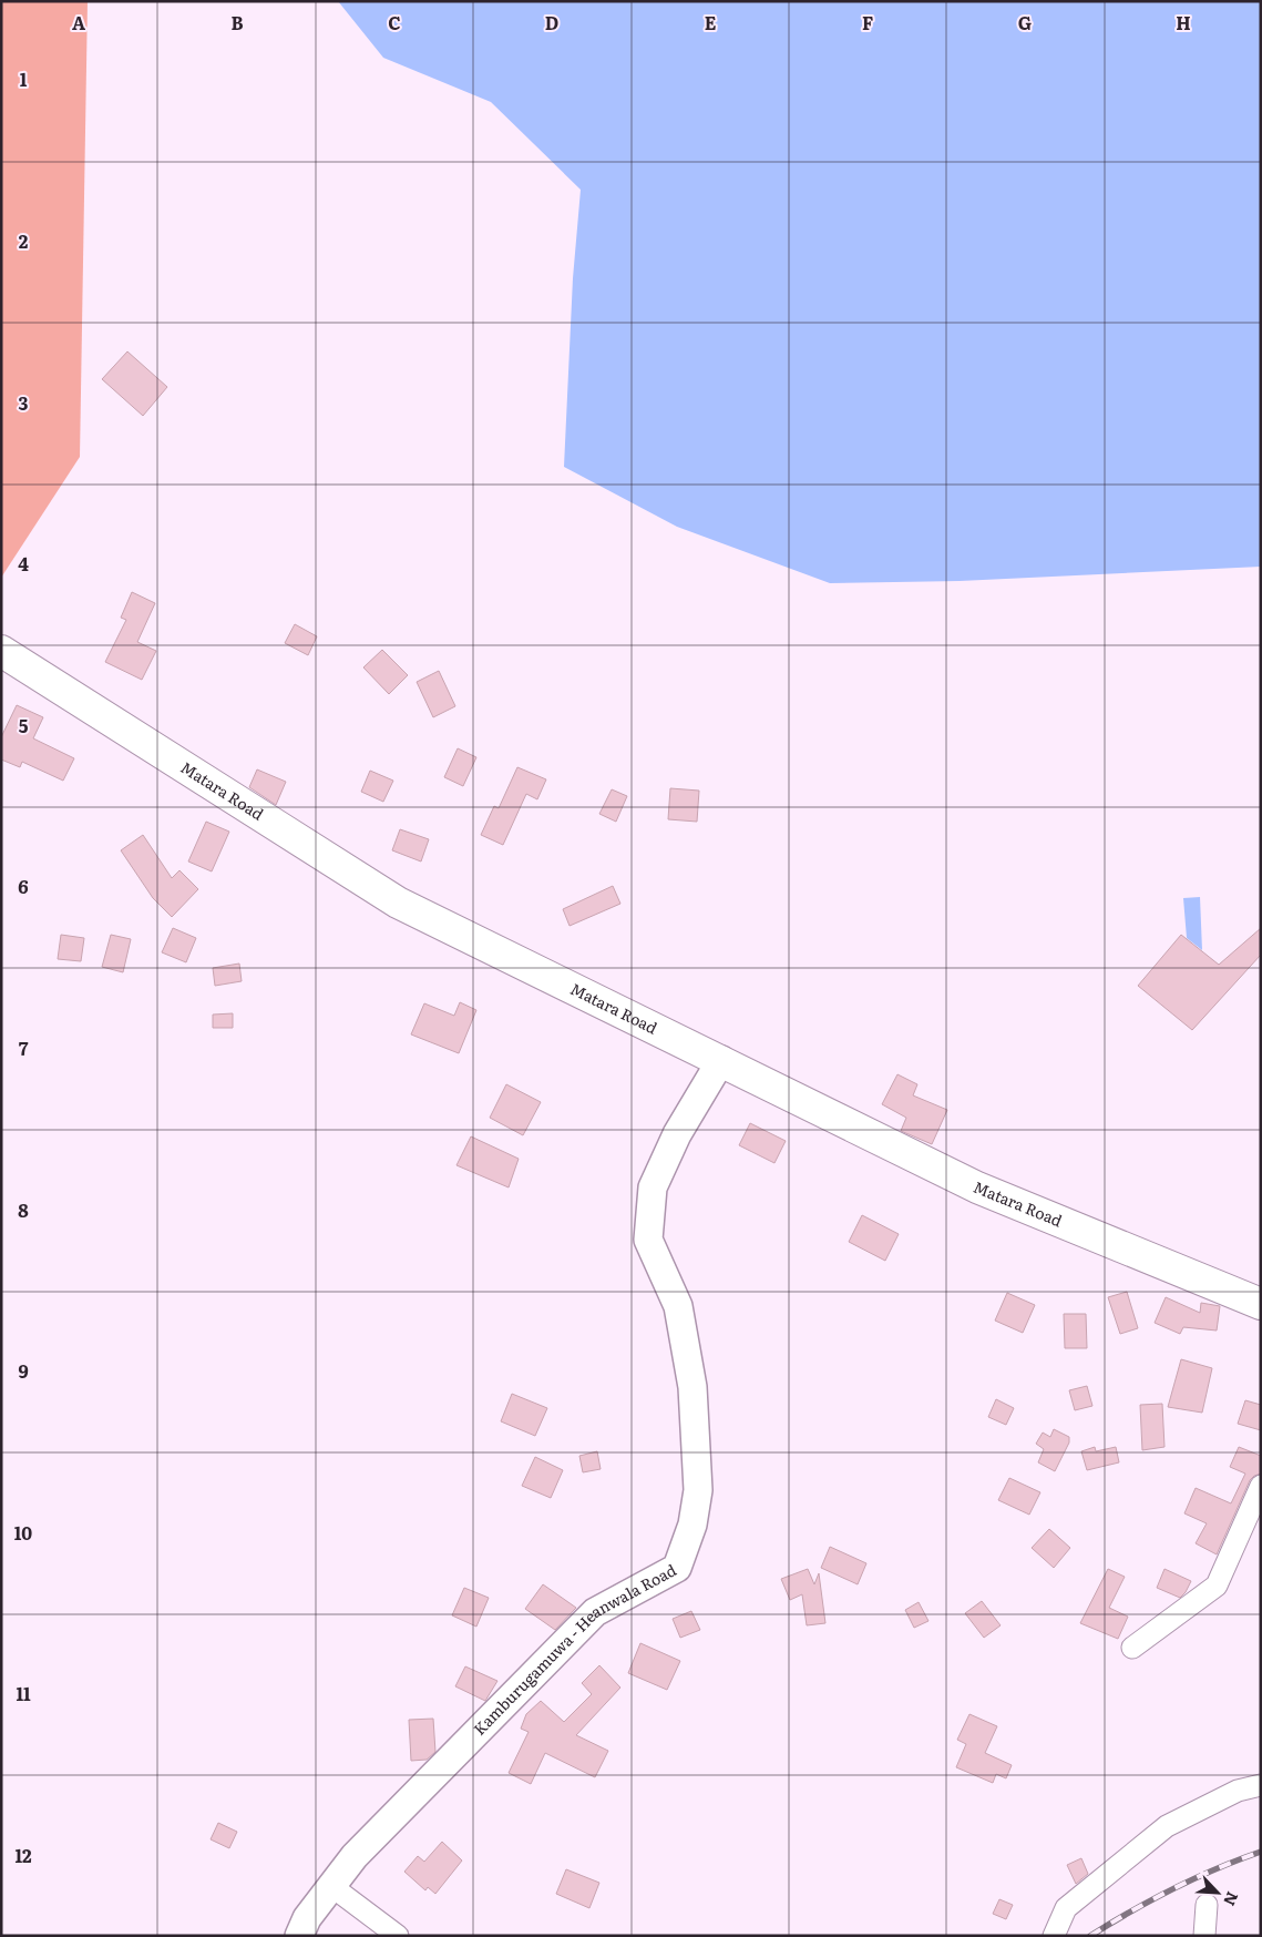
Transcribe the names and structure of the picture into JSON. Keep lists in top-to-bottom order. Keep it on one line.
{"streets":{"highway":["Matara Road"],"main road":["Kamburugamuwa - Heanwala Road"]},"crossings":[["Matara Road","Kamburugamuwa - Heanwala Road"]],"north":"bottom right","grid":{"columns":["A","B","C","D","E","F","G","H"],"rows":["1","2","3","4","5","6","7","8","9","10","11","12"]}}
